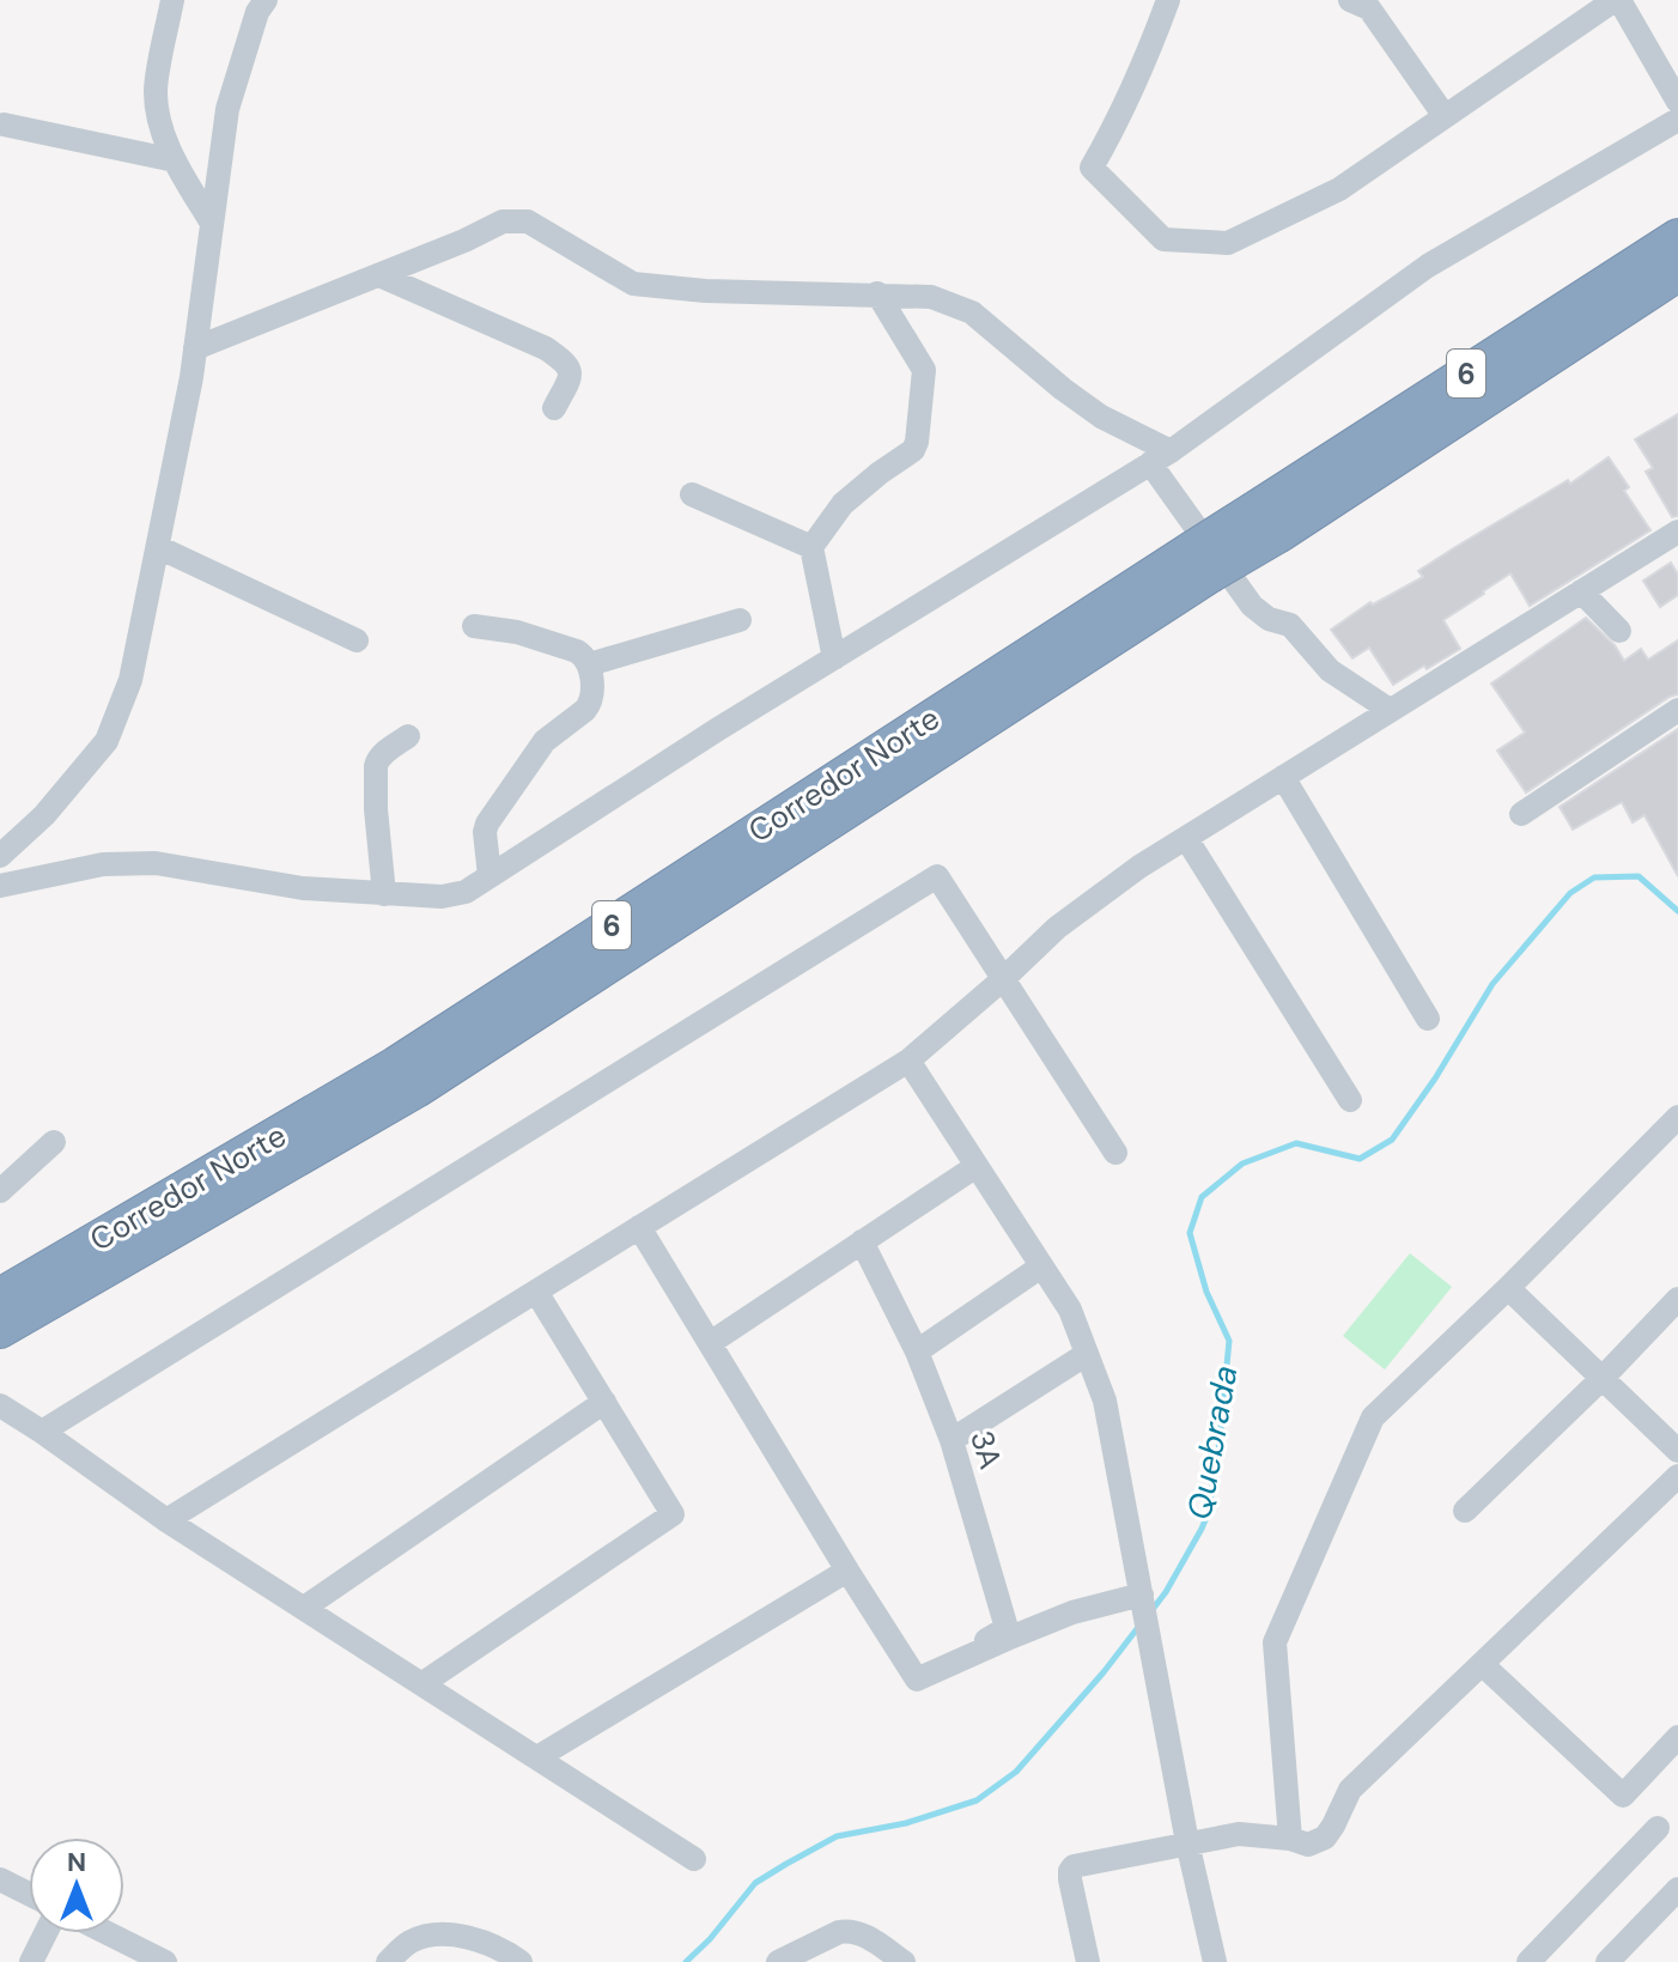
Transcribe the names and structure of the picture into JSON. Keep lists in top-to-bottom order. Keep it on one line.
{"streets":{"highway":["6","Corredor Norte"],"street":["3A"]},"water":["Quebrada"],"north":"top"}
